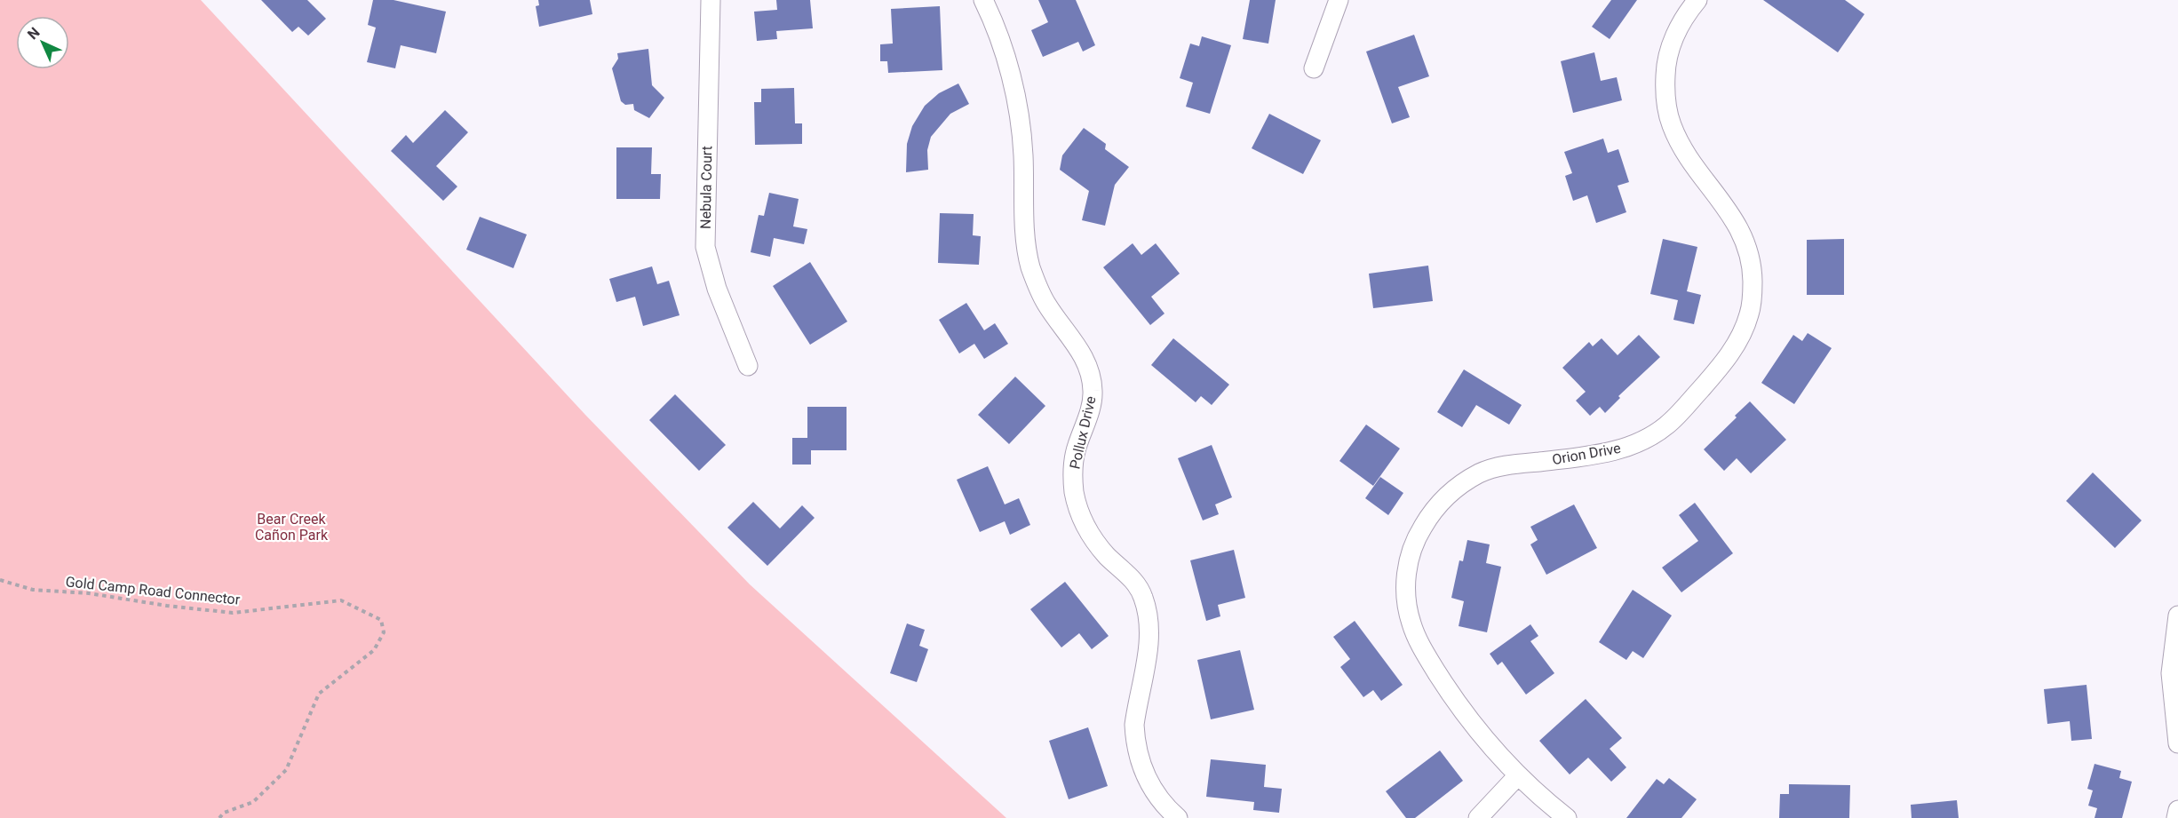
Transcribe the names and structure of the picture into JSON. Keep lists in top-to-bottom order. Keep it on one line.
{"streets":{"street":["Nebula Court","Pollux Drive","Orion Drive"],"path":["Gold Camp Road Connector"]},"parks":["Bear Creek Cañon Park"],"north":"top left"}
